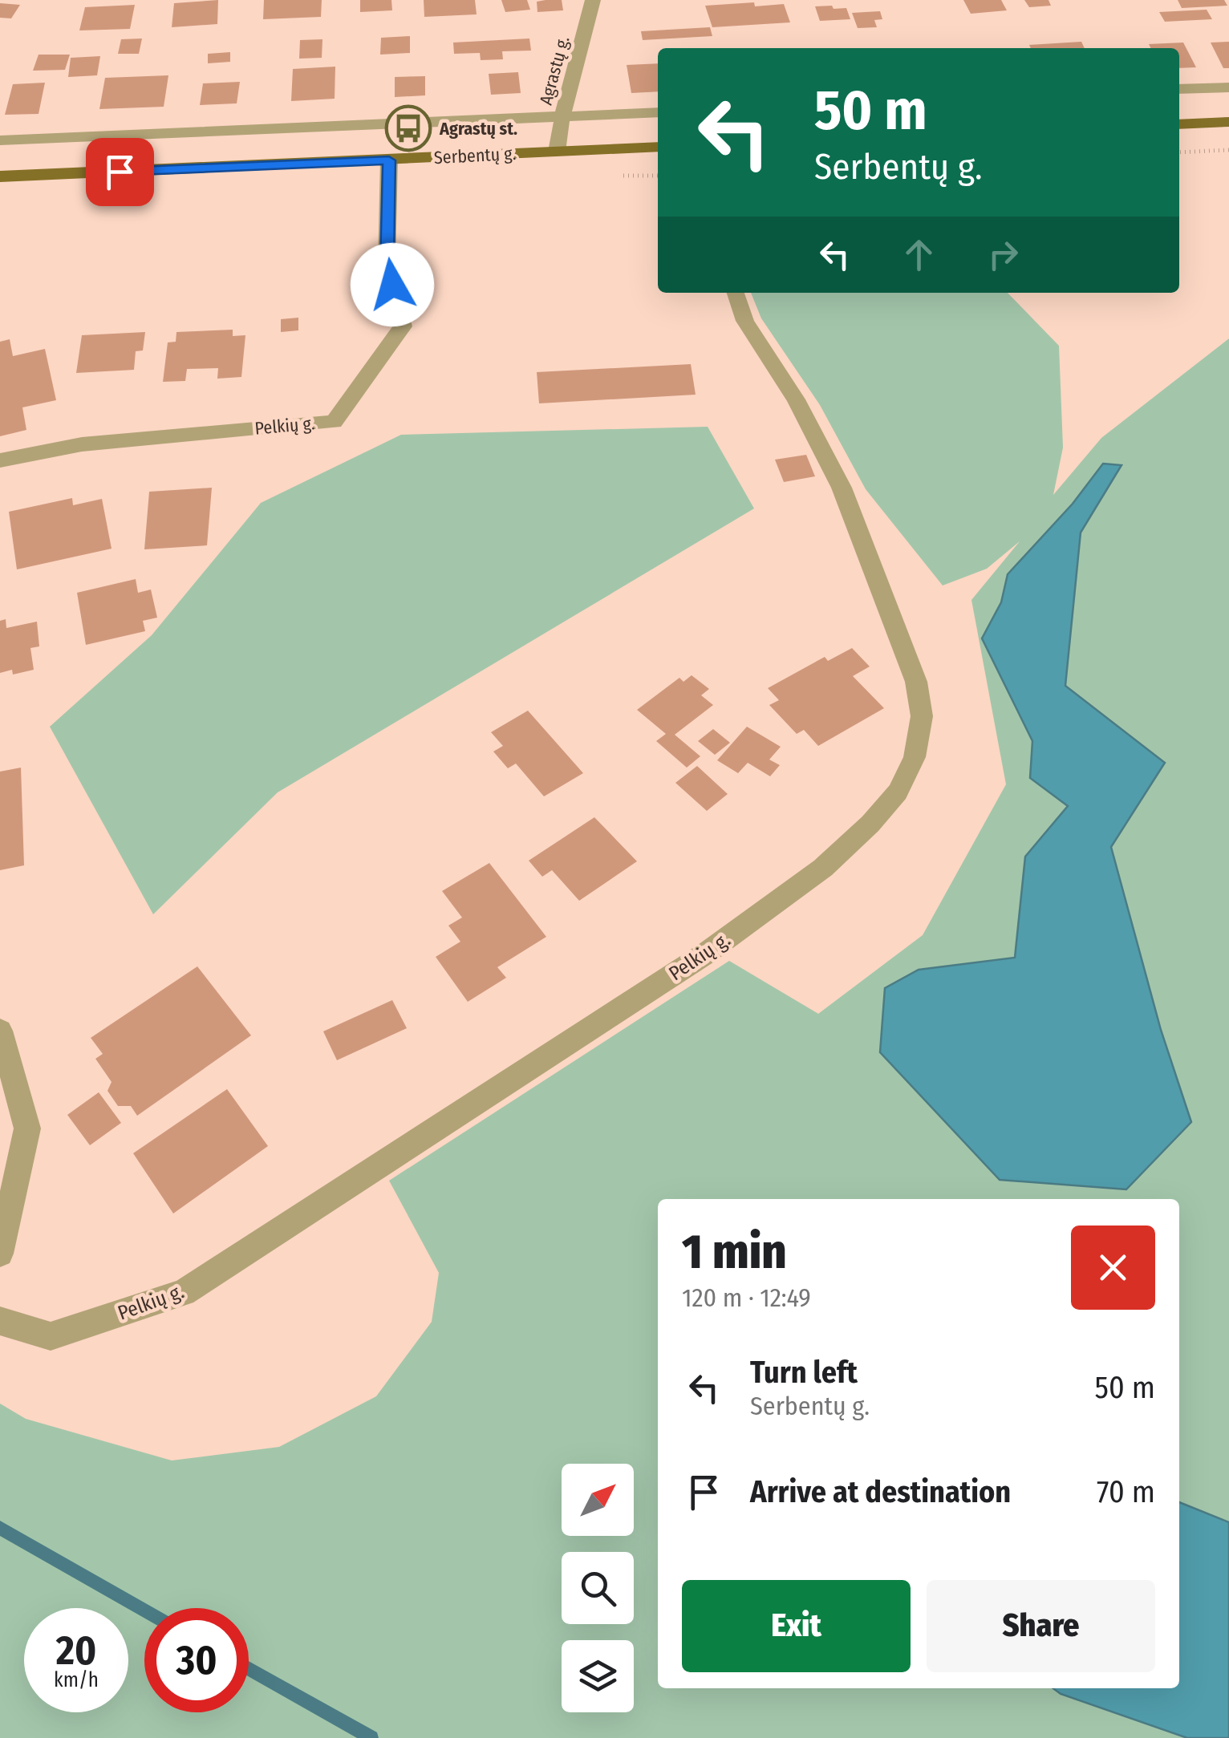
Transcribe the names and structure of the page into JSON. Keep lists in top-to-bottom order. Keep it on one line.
{"streets":{"main road":["Serbentų g."],"street":["Agrastų g.","Pelkių g."]},"crossings":[["Agrastų g.","Serbentų g."],["Serbentų g.","Pelkių g."]],"places":{"bus stop":["Agrastų st."]},"north":"top right","page":{"turn":["50 m","Serbentų g."],"heading":["1 min","120 m · 12:49"],"list":[{"name":"Turn left","note":"Serbentų g.","value":"50 m"},{"name":"Arrive at destination","value":"70 m"}],"buttons":["Exit","Share"],"speed":"20 km/h","limit":"30"}}
